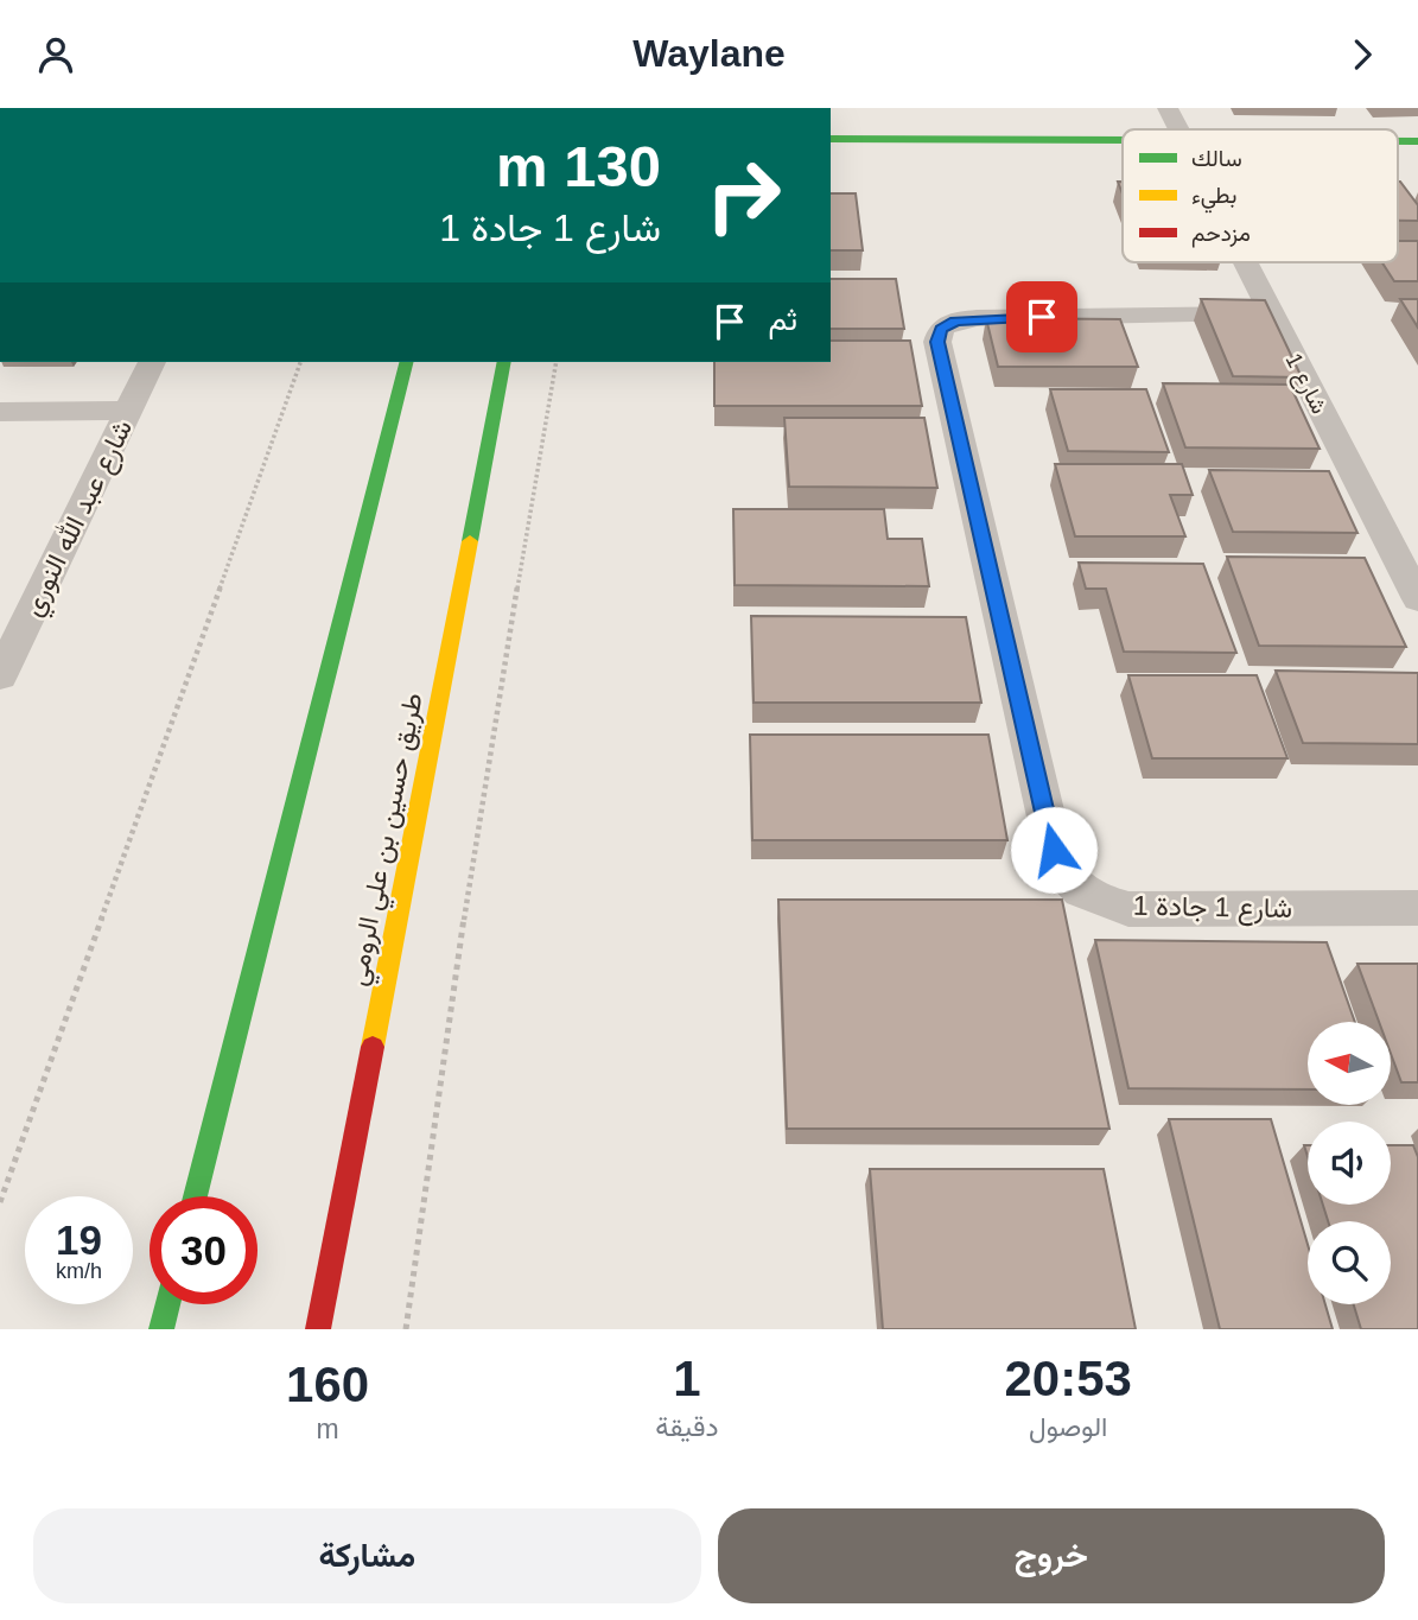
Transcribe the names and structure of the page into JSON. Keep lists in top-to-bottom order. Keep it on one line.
{"streets":{"main road":["طريق حسين بن علي الرومي"],"street":["شارع 1","شارع عبد الله النوري","شارع 1 جادة 1"]},"crossings":[["شارع 1","شارع 1 جادة 1"]],"legend":["سالك","بطيء","مزدحم"],"north":"left","page":{"header":"Waylane","turn":["130 m","شارع 1 جادة 1"],"then":"ثم","speed":"19 km/h","limit":"30","eta":["20:53","الوصول","1","دقيقة","160","m"],"buttons":["خروج","مشاركة"]}}
